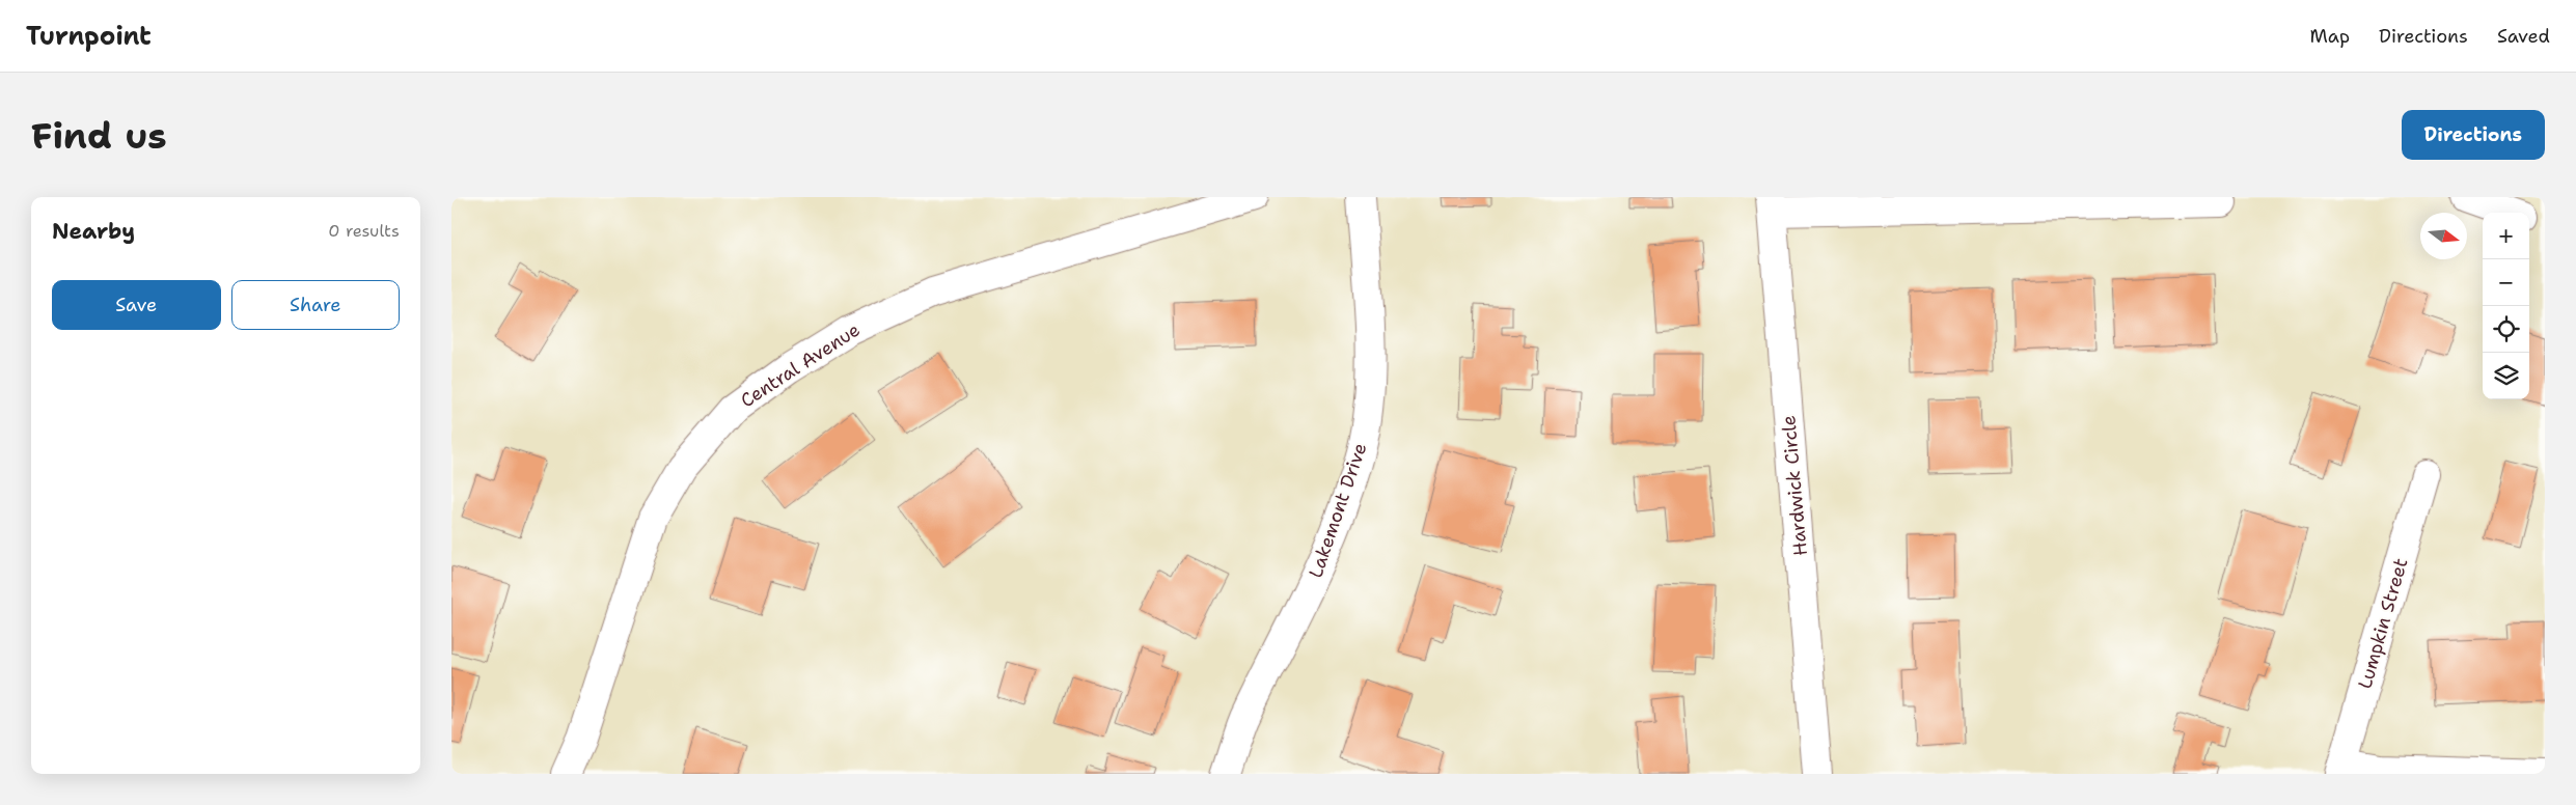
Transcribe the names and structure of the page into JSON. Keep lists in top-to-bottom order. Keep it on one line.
{"streets":{"street":["Central Avenue","Hardwick Circle","Lakemont Drive","Lumpkin Street"]},"north":"right","page":{"header":"Turnpoint","nav":["Map","Directions","Saved"],"buttons":["Directions",["Save","Share"]],"title":"Find us","heading":["Nearby","0 results"],"map_buttons":["+","−"]}}
